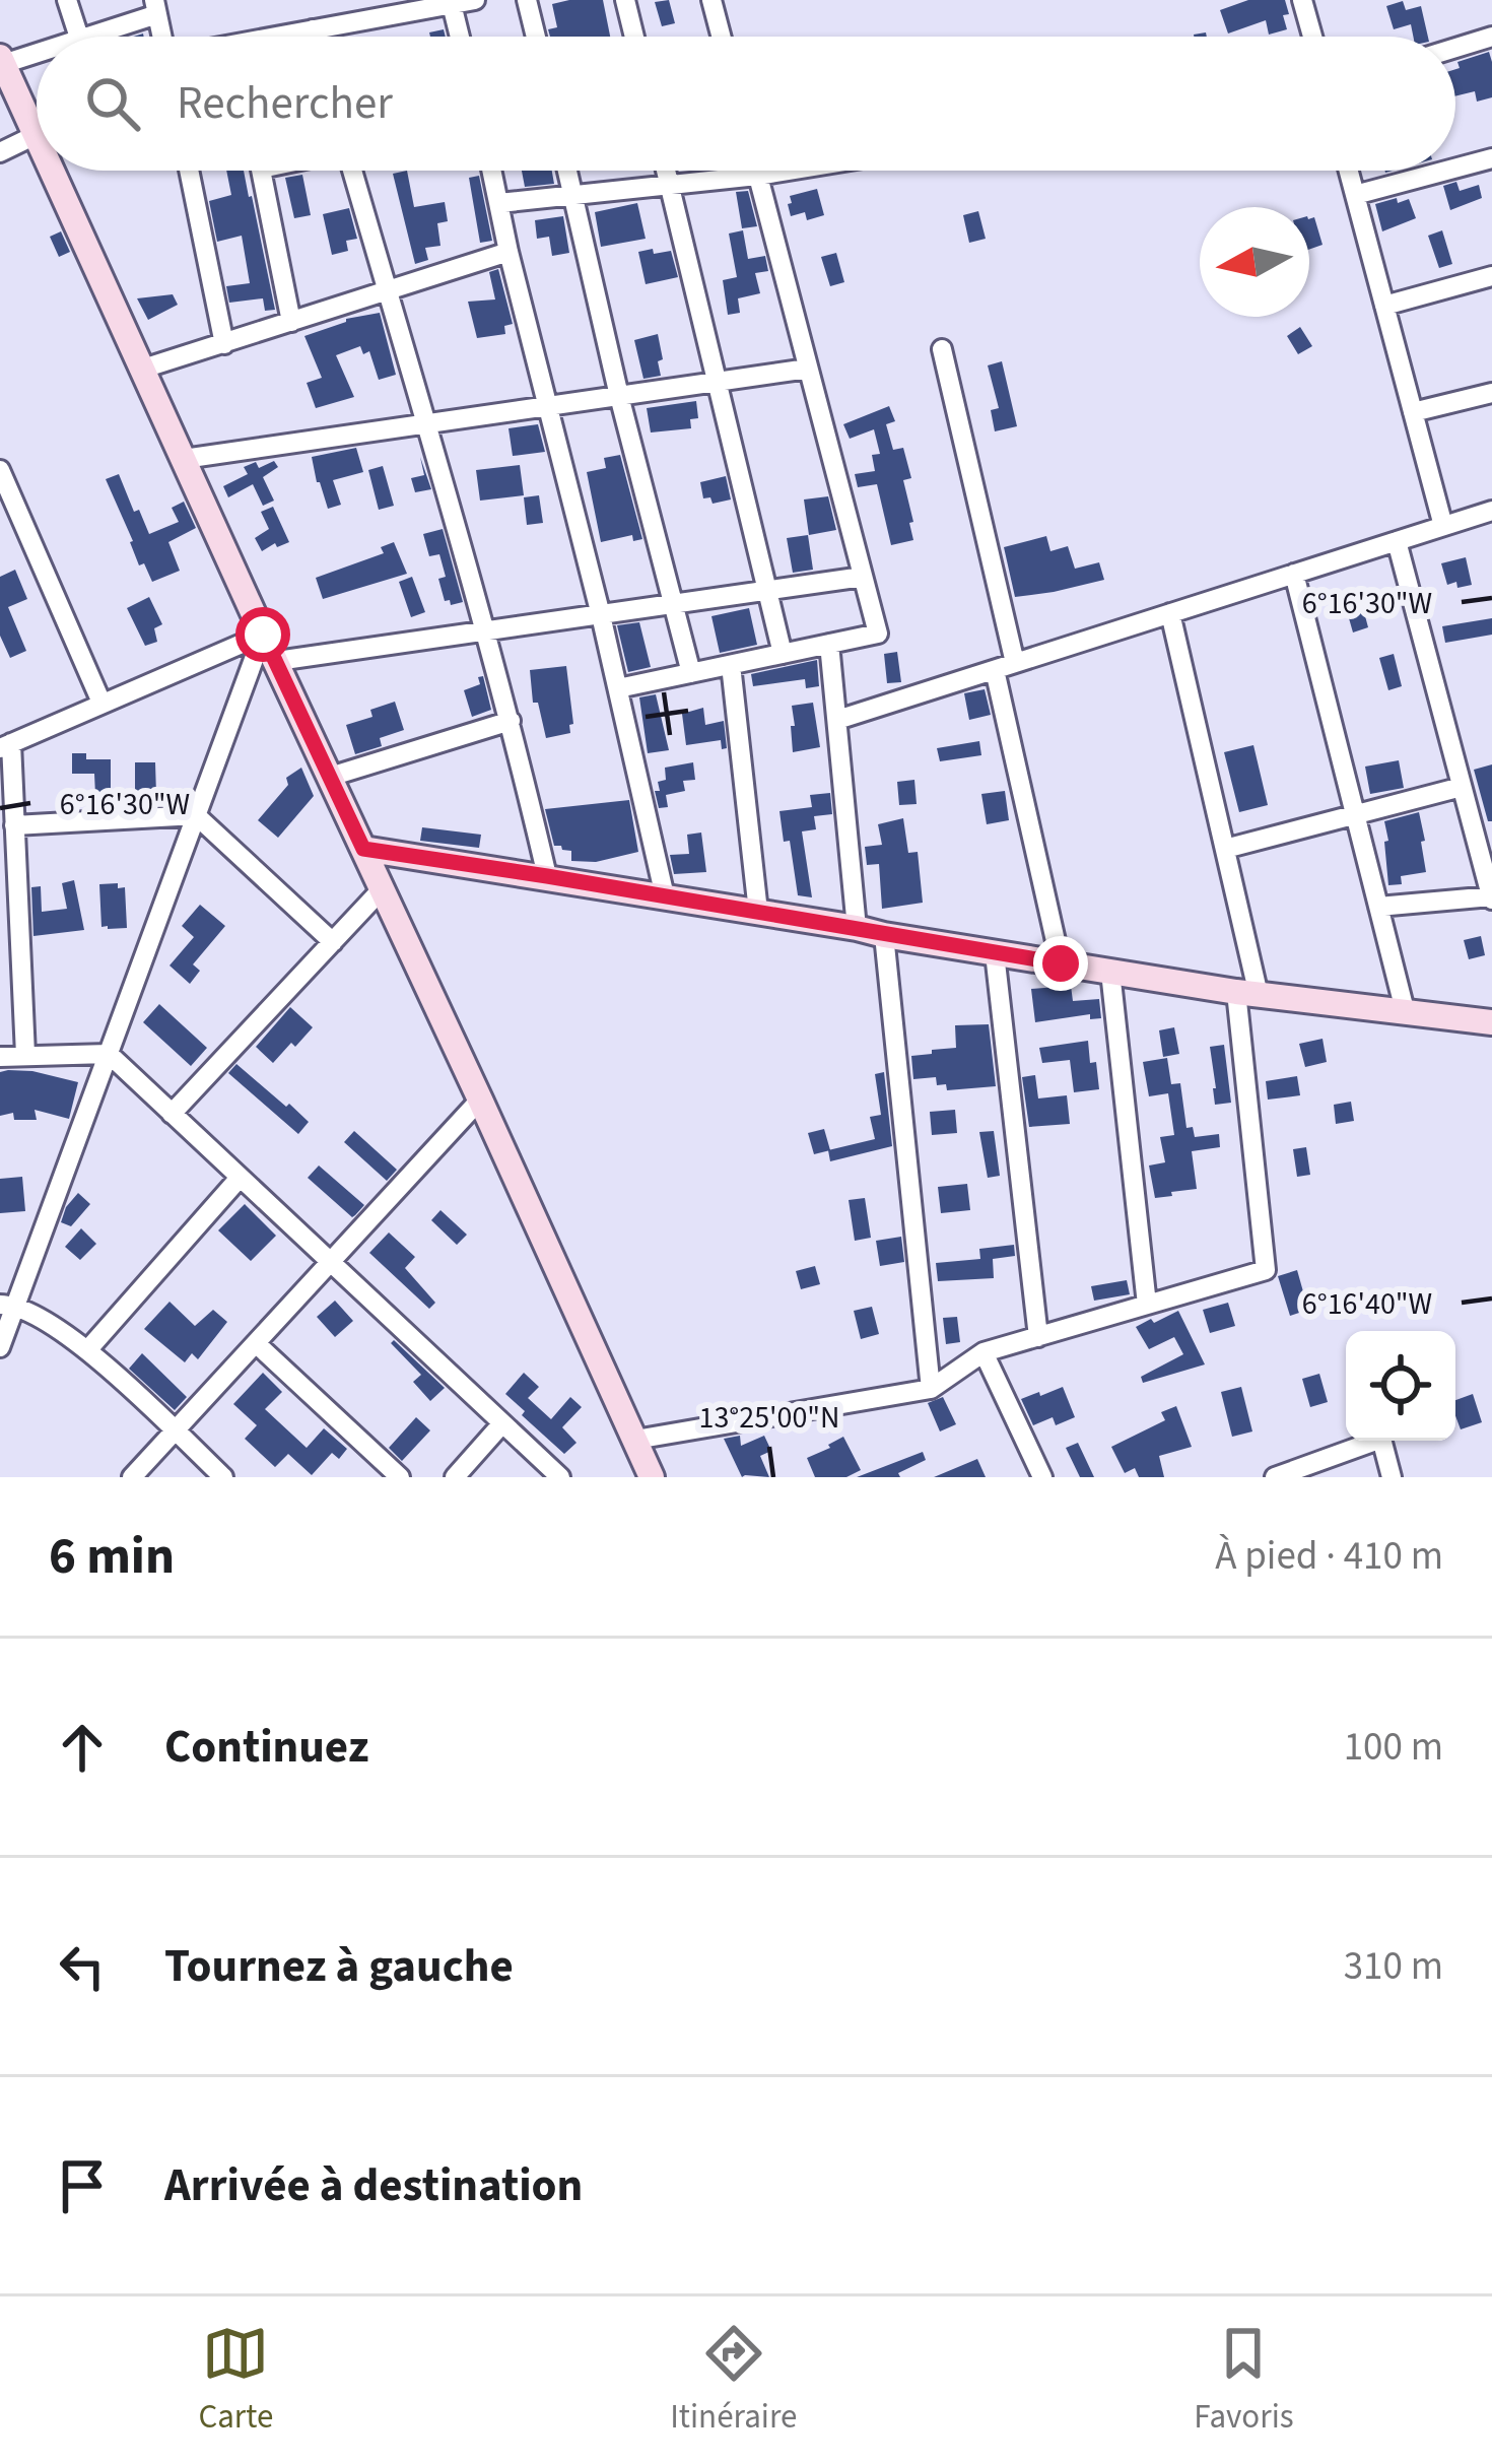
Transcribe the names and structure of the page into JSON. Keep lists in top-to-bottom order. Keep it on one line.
{"north":"left","page":{"search":"Rechercher","heading":["6 min","À pied · 410 m"],"list":[["Continuez","100 m"],["Tournez à gauche","310 m"],"Arrivée à destination"],"nav":["Carte","Itinéraire","Favoris"]},"coordinates":["6°16'30\"W","6°16'40\"W","13°25'00\"N"]}
